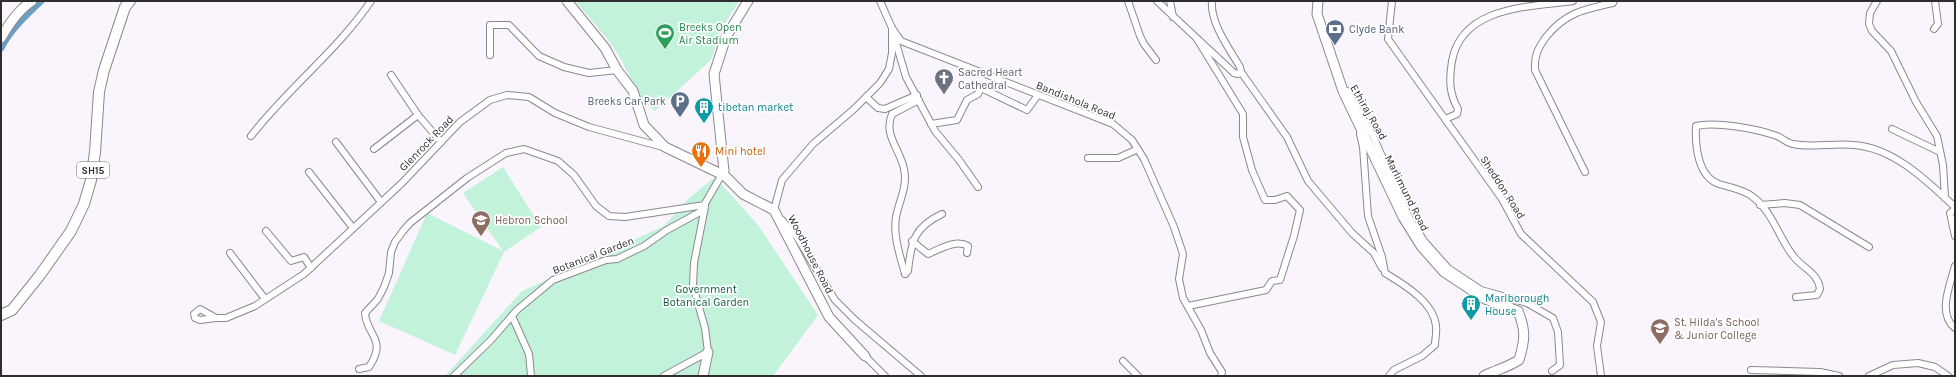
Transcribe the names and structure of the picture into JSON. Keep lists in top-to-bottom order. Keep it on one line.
{"streets":{"main road":["SH15"],"street":["Bandishola Road","Ethiraj Road","Glenrock Road","Sheddon Road","Marlimund Road","Woodhouse Road","Botanical Garden"]},"crossings":[["Ethiraj Road","Marlimund Road"],["Glenrock Road","Woodhouse Road"],["Woodhouse Road","Botanical Garden"]],"parks":["Government Botanical Garden"],"places":{"bank":["Clyde Bank"],"sports":["Breeks Open Air Stadium"],"church":["Sacred Heart Cathedral"],"parking":["Breeks Car Park"],"building":["tibetan market","Marlborough House"],"restaurant":["Mini hotel"],"school or university":["Hebron School","St. Hilda's School & Junior College"]}}
